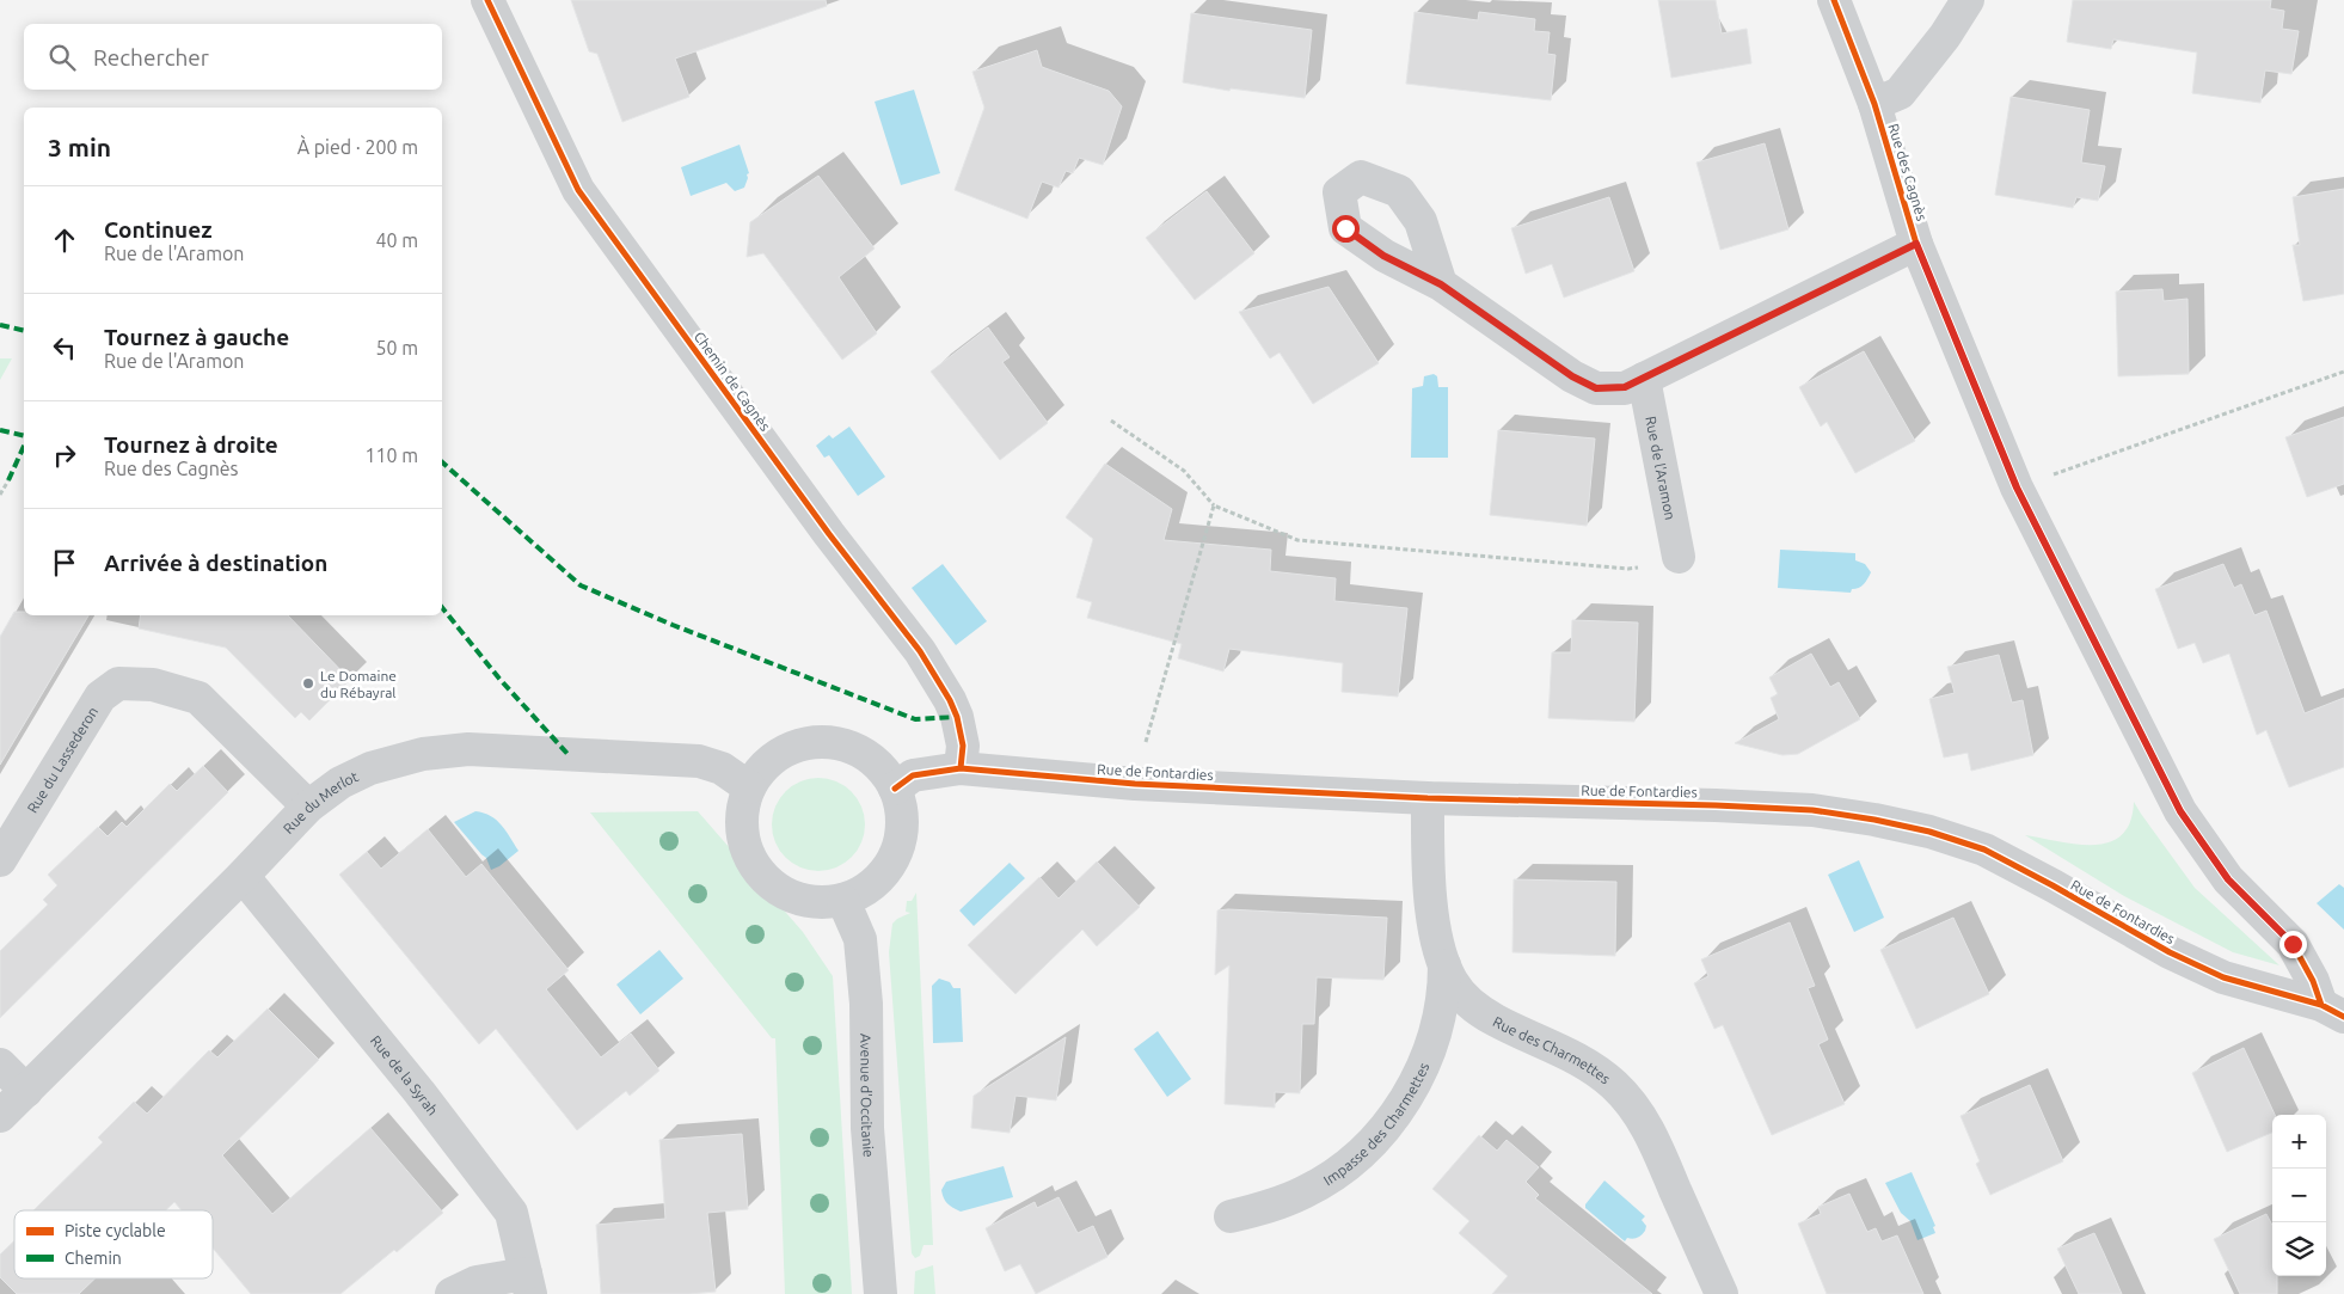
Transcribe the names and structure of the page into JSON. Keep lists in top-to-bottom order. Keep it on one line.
{"streets":{"street":["Rue des Cagnès","Chemin de Cagnès","Rue de l'Aramon","Rue du Lassederon","Rue de Fontardies","Rue du Merlot","Rue des Charmettes","Rue de la Syrah","Avenue d'Occitanie","Impasse des Charmettes"]},"crossings":[["Rue des Cagnès","Rue de Fontardies"],["Chemin de Cagnès","Rue de Fontardies"],["Rue du Lassederon","Rue du Merlot"],["Rue de Fontardies","Rue du Merlot"],["Rue de Fontardies","Rue des Charmettes"],["Rue de Fontardies","Avenue d'Occitanie"],["Rue du Merlot","Rue de la Syrah"],["Rue du Merlot","Avenue d'Occitanie"],["Rue des Charmettes","Impasse des Charmettes"]],"places":["Le Domaine du Rébayral"],"legend":["Piste cyclable","Chemin"],"page":{"search":"Rechercher","heading":["3 min","À pied · 200 m"],"list":[["Continuez","Rue de l'Aramon","40 m"],["Tournez à gauche","Rue de l'Aramon","50 m"],["Tournez à droite","Rue des Cagnès","110 m"],"Arrivée à destination"],"map_buttons":["+","−"]}}
